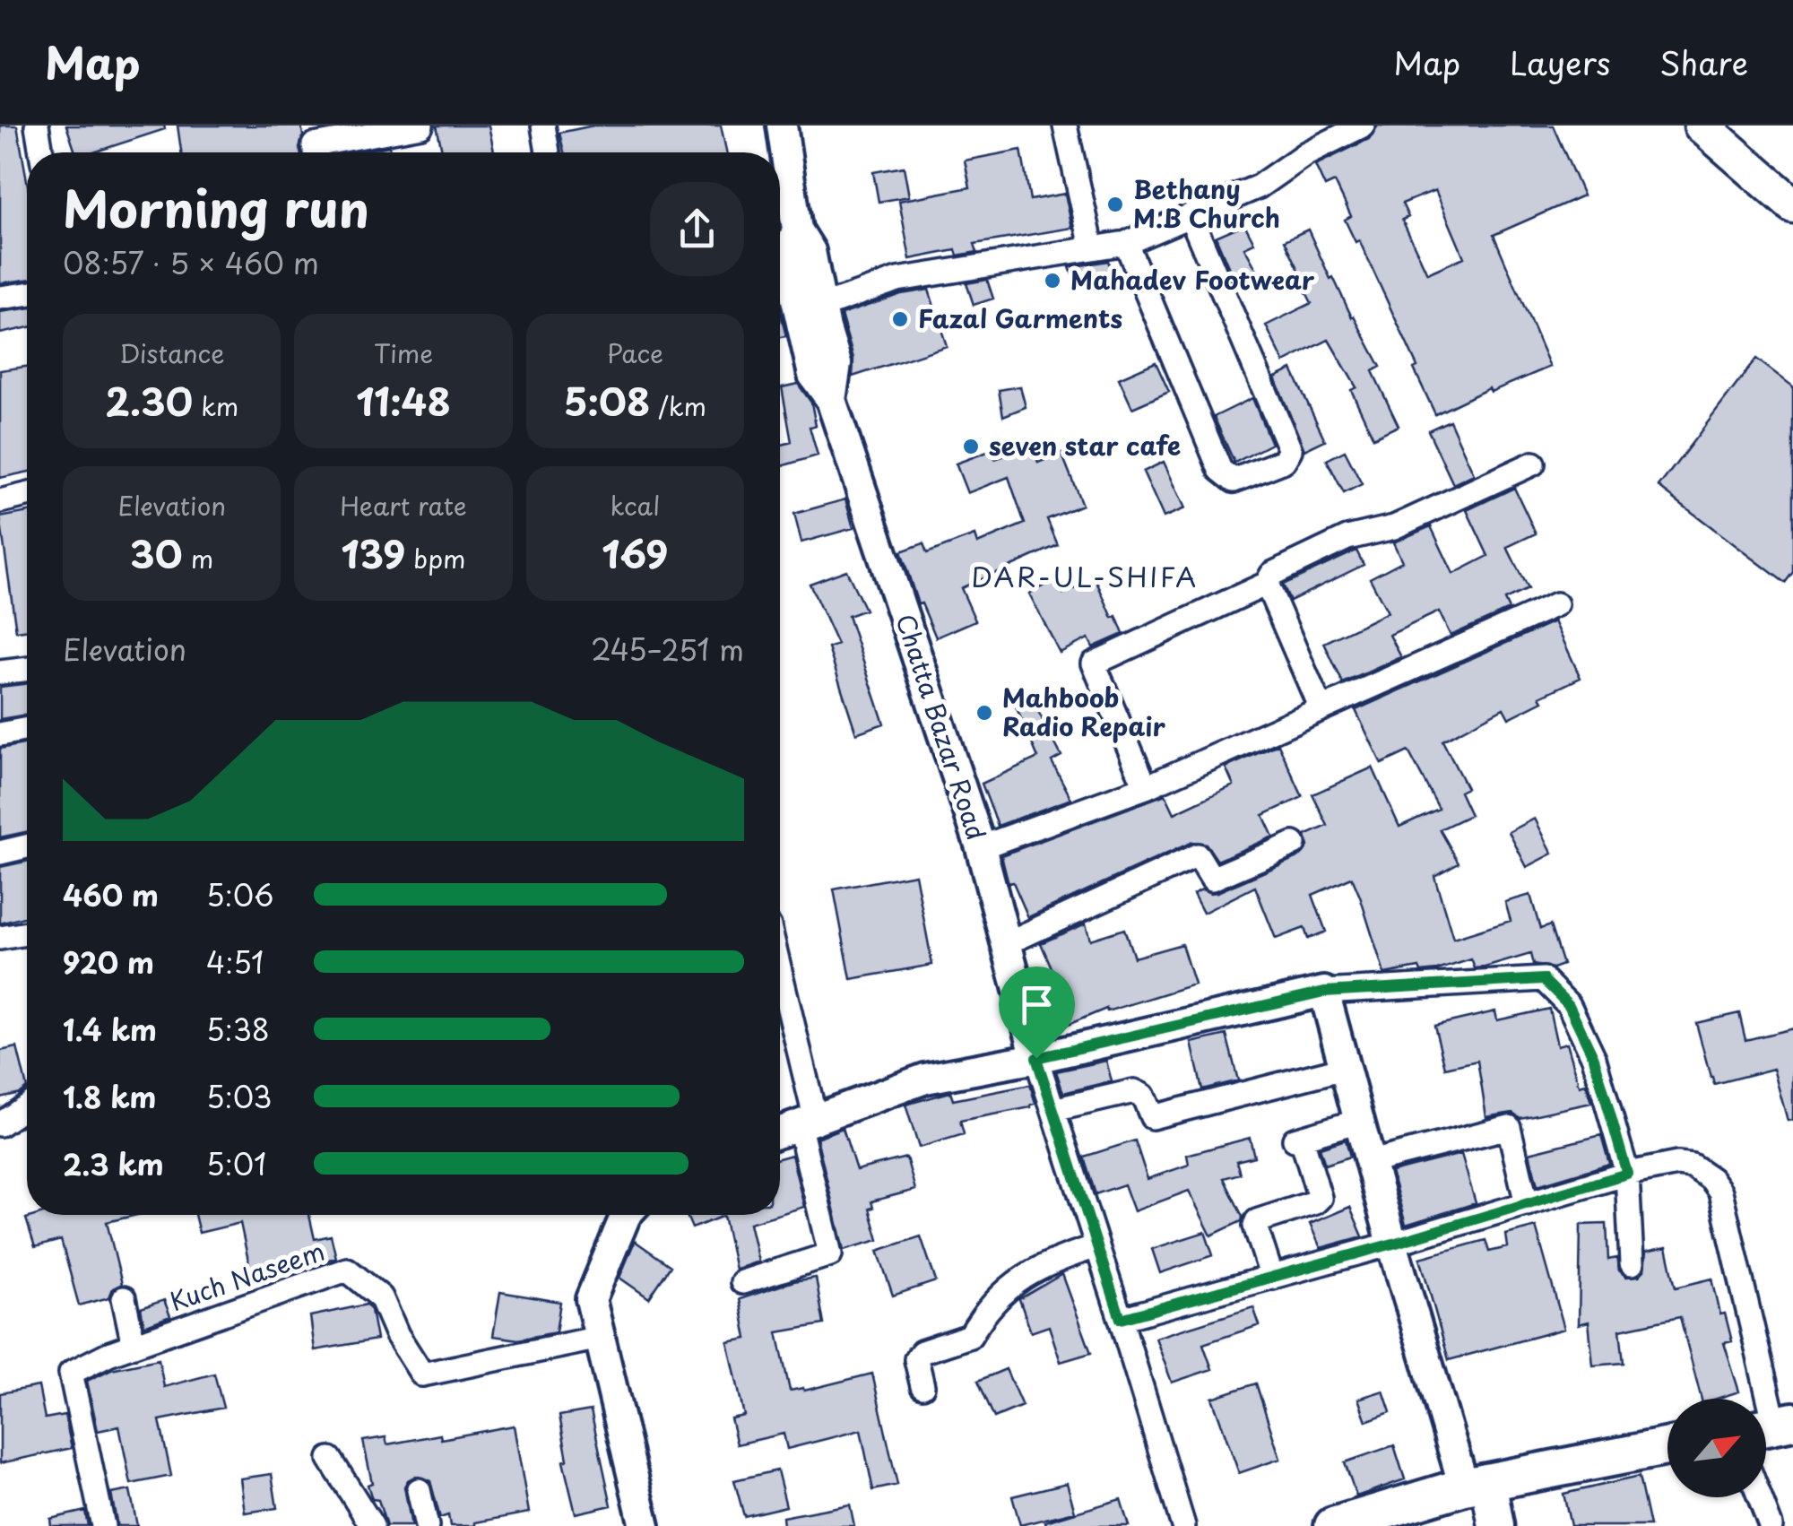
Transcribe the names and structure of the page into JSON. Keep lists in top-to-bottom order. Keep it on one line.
{"streets":{"street":["Chatta Bazar Road","Kuch Naseem"]},"districts":["DAR-UL-SHIFA"],"places":["Bethany M.B Church","Mahadev Footwear","Fazal Garments","seven star cafe","Mahboob Radio Repair"],"north":"top right","page":{"header":"Map","nav":["Map","Layers","Share"],"heading":["Morning run","08:57 · 5 × 460 m"],"stats":[["Distance","2.30 km"],["Time","11:48"],["Pace","5:08 /km"],["Elevation","30 m"],["Heart rate","139 bpm"],["kcal","169"]],"chart":["Elevation","245–251 m"],"list":[{"name":"460 m","note":"5:06"},{"name":"920 m","note":"4:51"},{"name":"1.4 km","note":"5:38"},{"name":"1.8 km","note":"5:03"},{"name":"2.3 km","note":"5:01"}]}}
